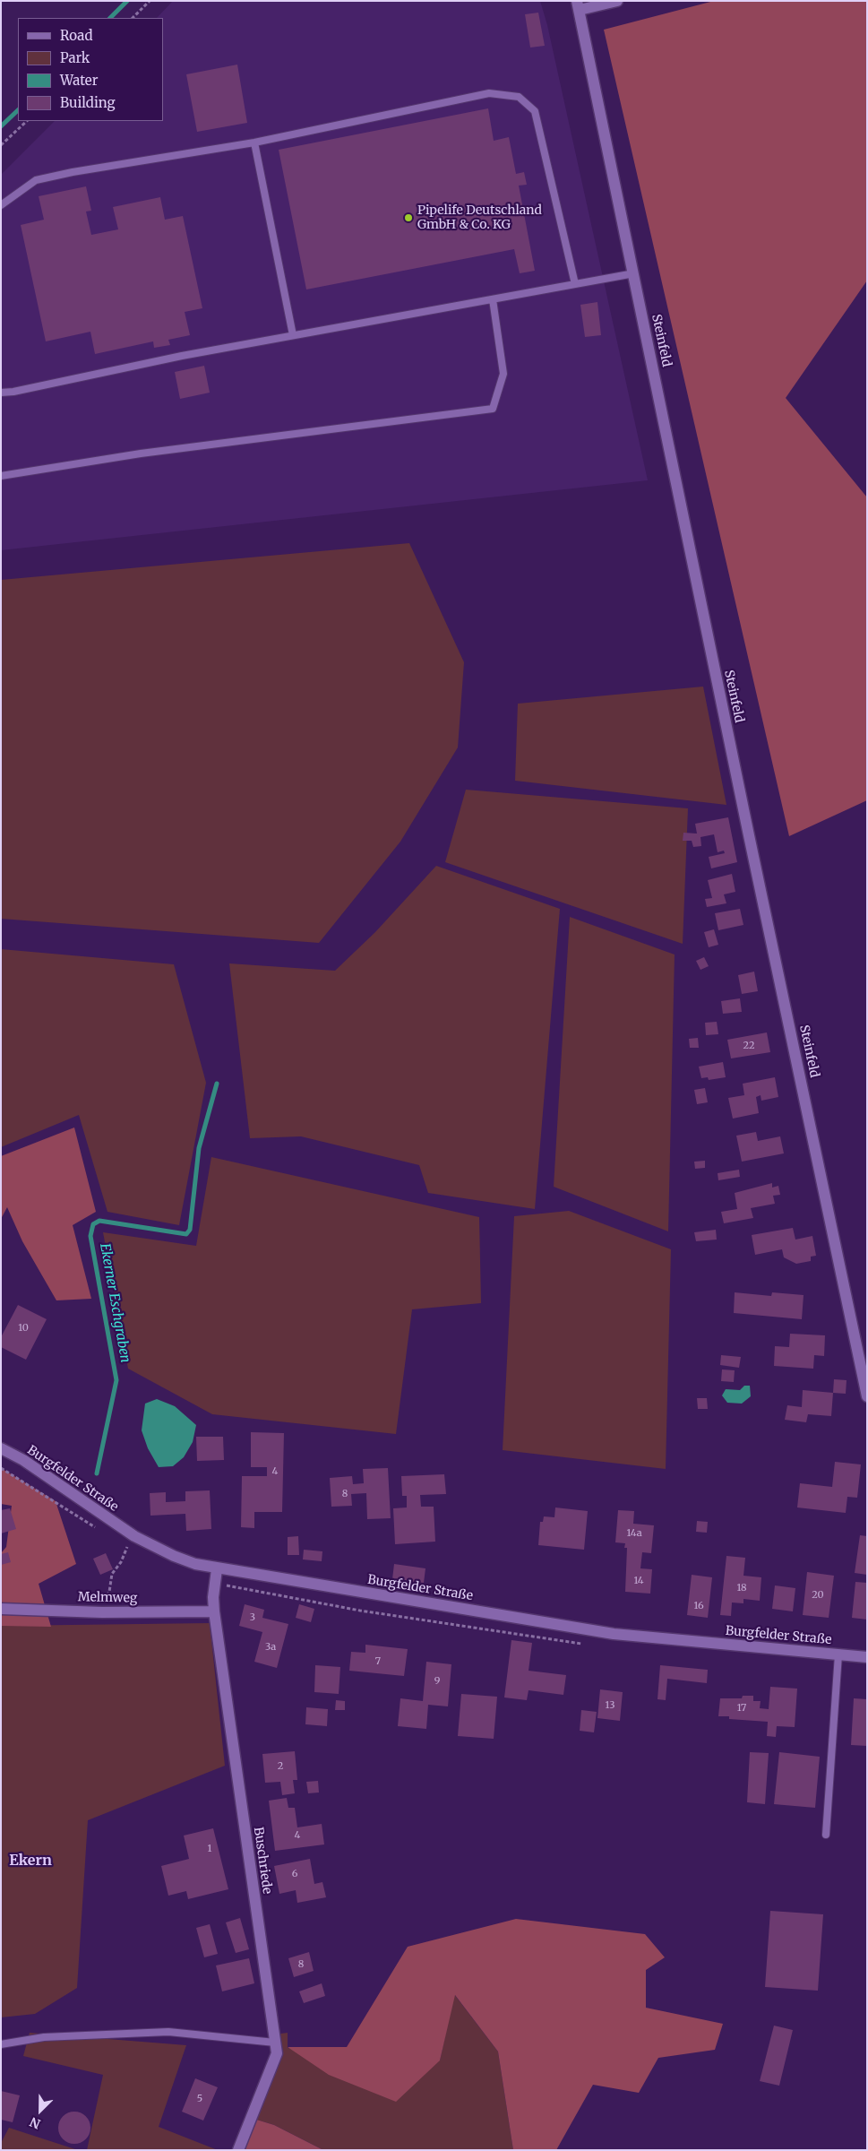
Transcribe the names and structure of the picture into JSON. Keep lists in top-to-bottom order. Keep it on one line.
{"streets":{"street":["Steinfeld","Burgfelder Straße","Melmweg","Buschriede"]},"crossings":[["Burgfelder Straße","Buschriede"],["Melmweg","Buschriede"]],"districts":["Ekern"],"water":["Ekerner Eschgraben"],"places":["Pipelife Deutschland GmbH & Co. KG"],"house_numbers":["22","10","4","8","14a","14","18","20","16","3","3a","7","9","13","17","2","4","1","6","8","5"],"legend":["Road","Park","Water","Building"],"north":"bottom left"}
